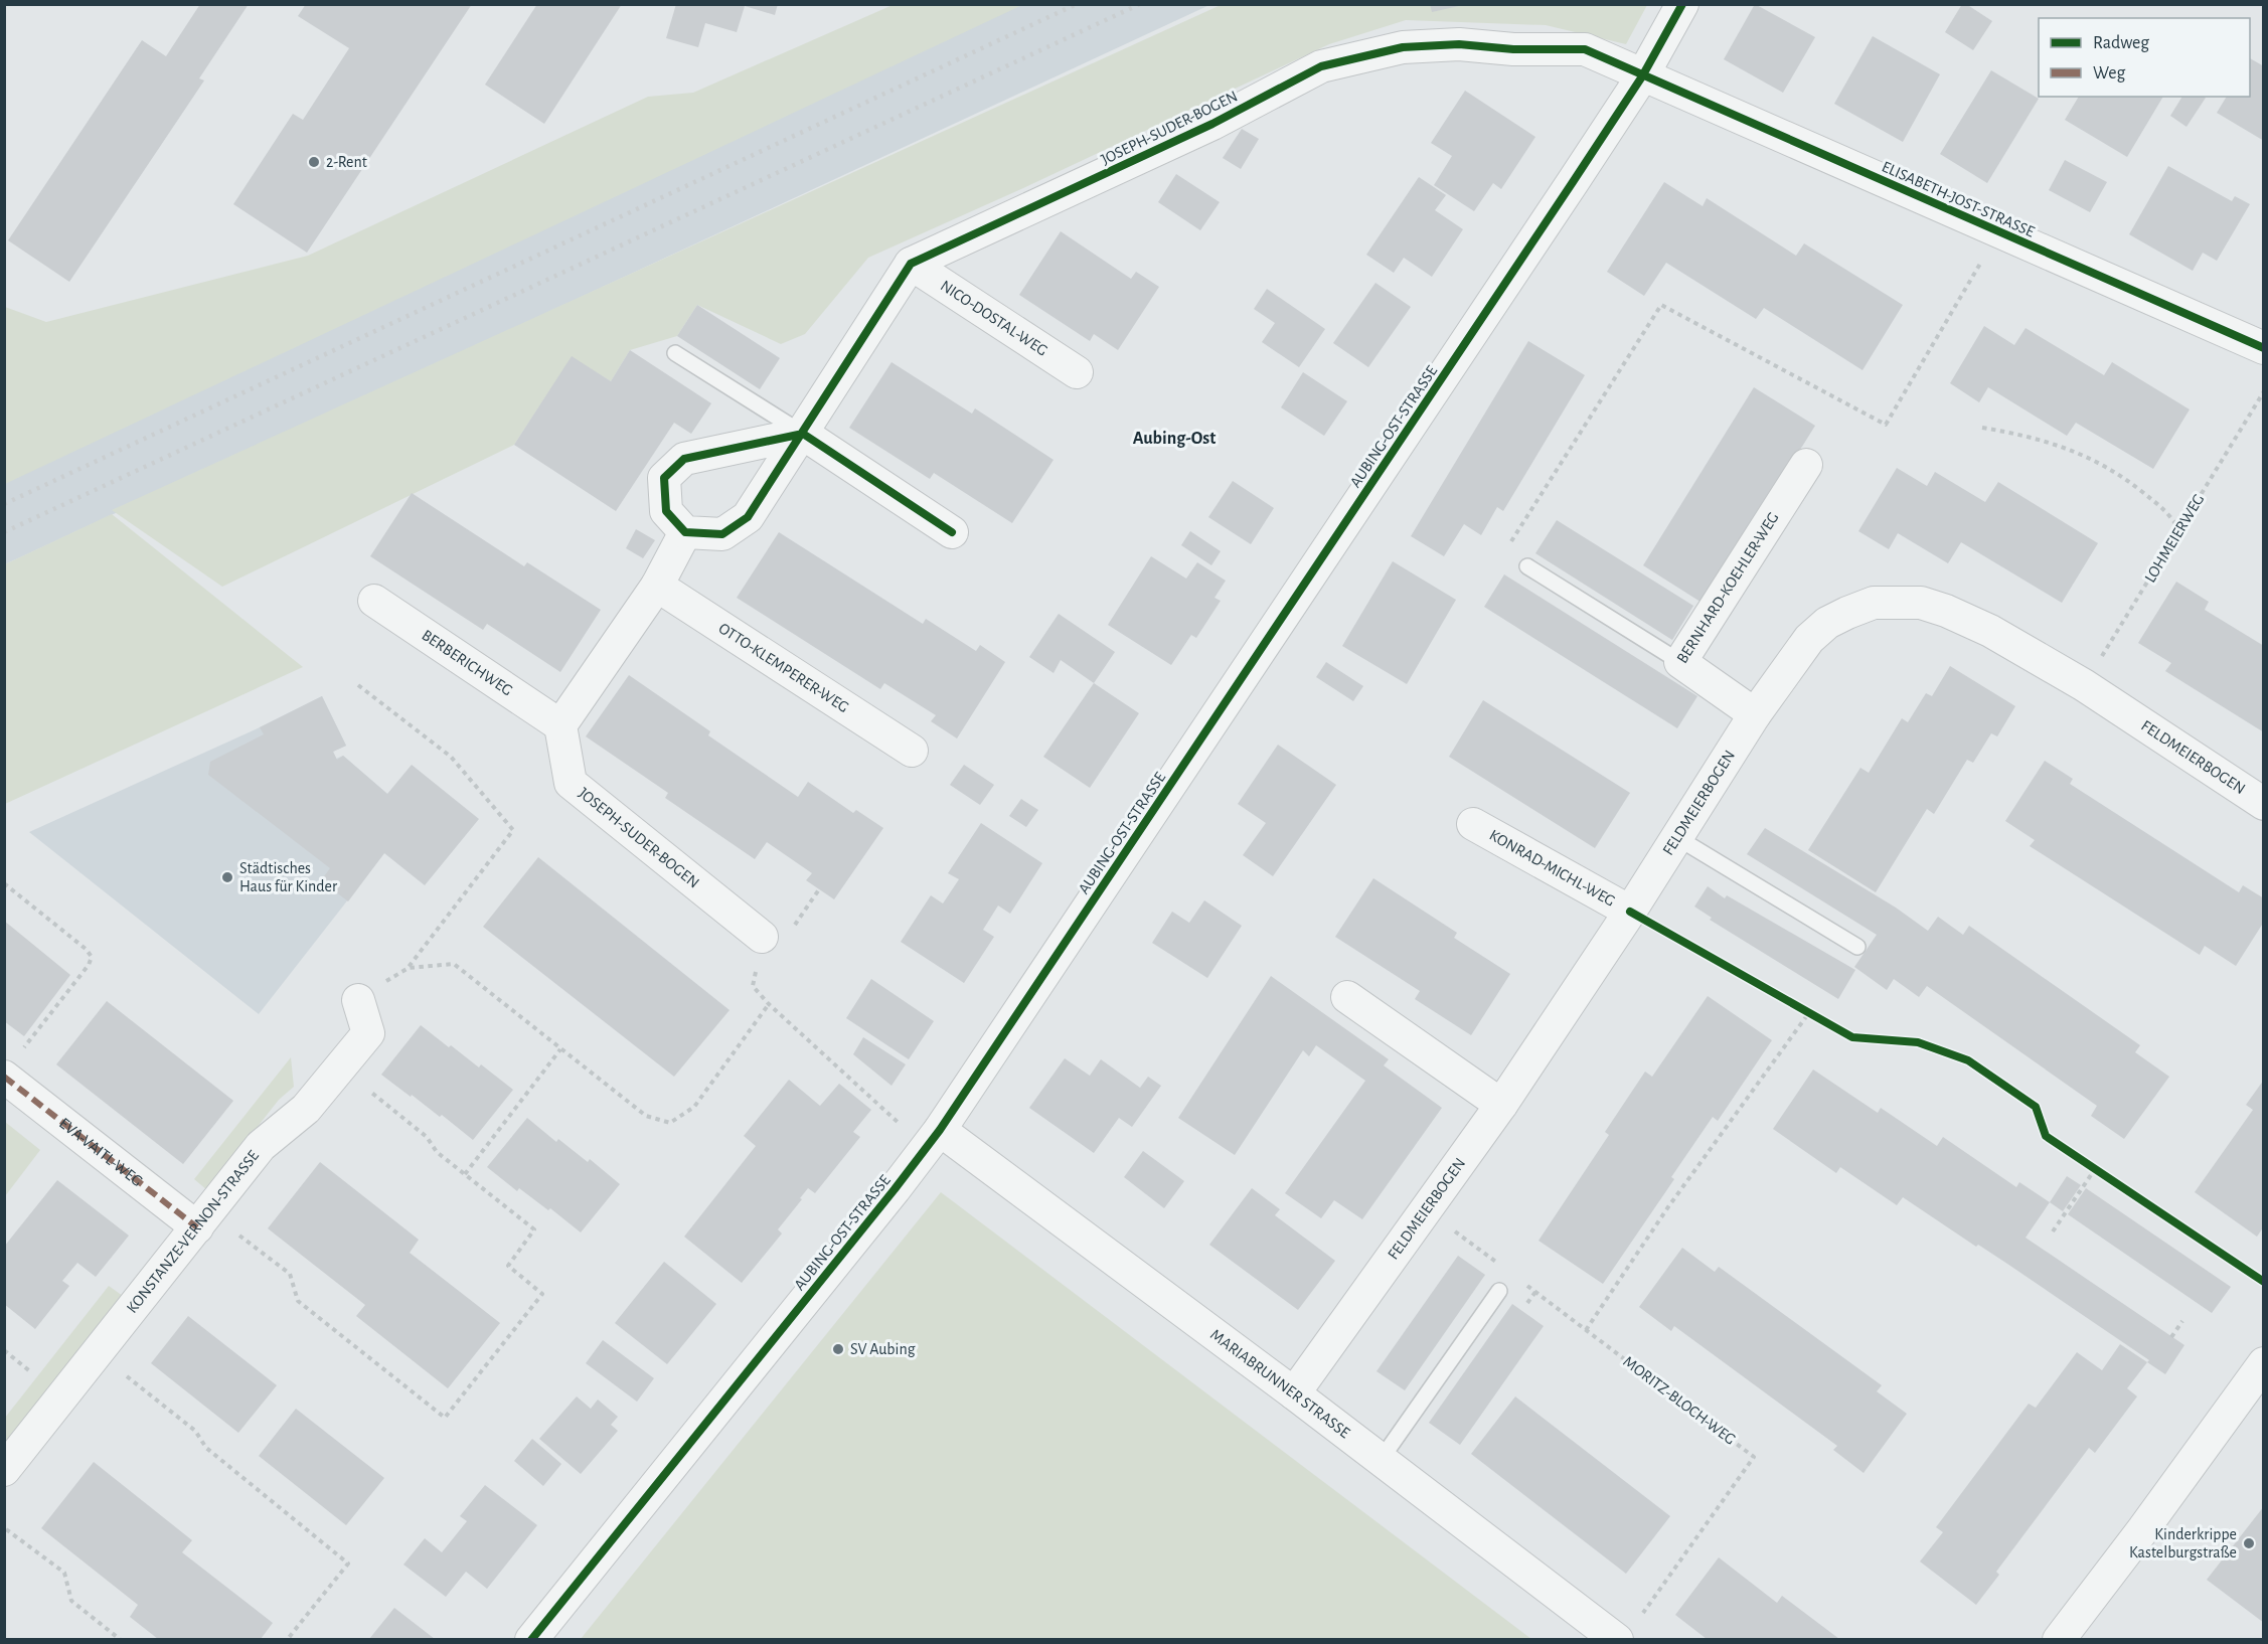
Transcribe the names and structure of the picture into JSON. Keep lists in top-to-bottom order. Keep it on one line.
{"streets":{"street":["JOSEPH-SUDER-BOGEN","ELISABETH-JOST-STRASSE","NICO-DOSTAL-WEG","AUBING-OST-STRASSE","BERNHARD-KOEHLER-WEG","BERBERICHWEG","OTTO-KLEMPERER-WEG","FELDMEIERBOGEN","KONRAD-MICHL-WEG","EVA-VAITL-WEG","KONSTANZE-VERNON-STRASSE","MARIABRUNNER STRASSE"],"path":["LOHMEIERWEG","MORITZ-BLOCH-WEG"]},"crossings":[["JOSEPH-SUDER-BOGEN","ELISABETH-JOST-STRASSE"],["JOSEPH-SUDER-BOGEN","NICO-DOSTAL-WEG"],["JOSEPH-SUDER-BOGEN","AUBING-OST-STRASSE"],["JOSEPH-SUDER-BOGEN","BERBERICHWEG"],["ELISABETH-JOST-STRASSE","AUBING-OST-STRASSE"],["AUBING-OST-STRASSE","MARIABRUNNER STRASSE"],["LOHMEIERWEG","FELDMEIERBOGEN"],["BERNHARD-KOEHLER-WEG","FELDMEIERBOGEN"],["FELDMEIERBOGEN","KONRAD-MICHL-WEG"],["FELDMEIERBOGEN","MARIABRUNNER STRASSE"],["EVA-VAITL-WEG","KONSTANZE-VERNON-STRASSE"],["MARIABRUNNER STRASSE","MORITZ-BLOCH-WEG"]],"districts":["Aubing-Ost"],"places":["2-Rent","Städtisches Haus für Kinder","SV Aubing","Kinderkrippe Kastelburgstraße"],"legend":["Radweg","Weg"]}
